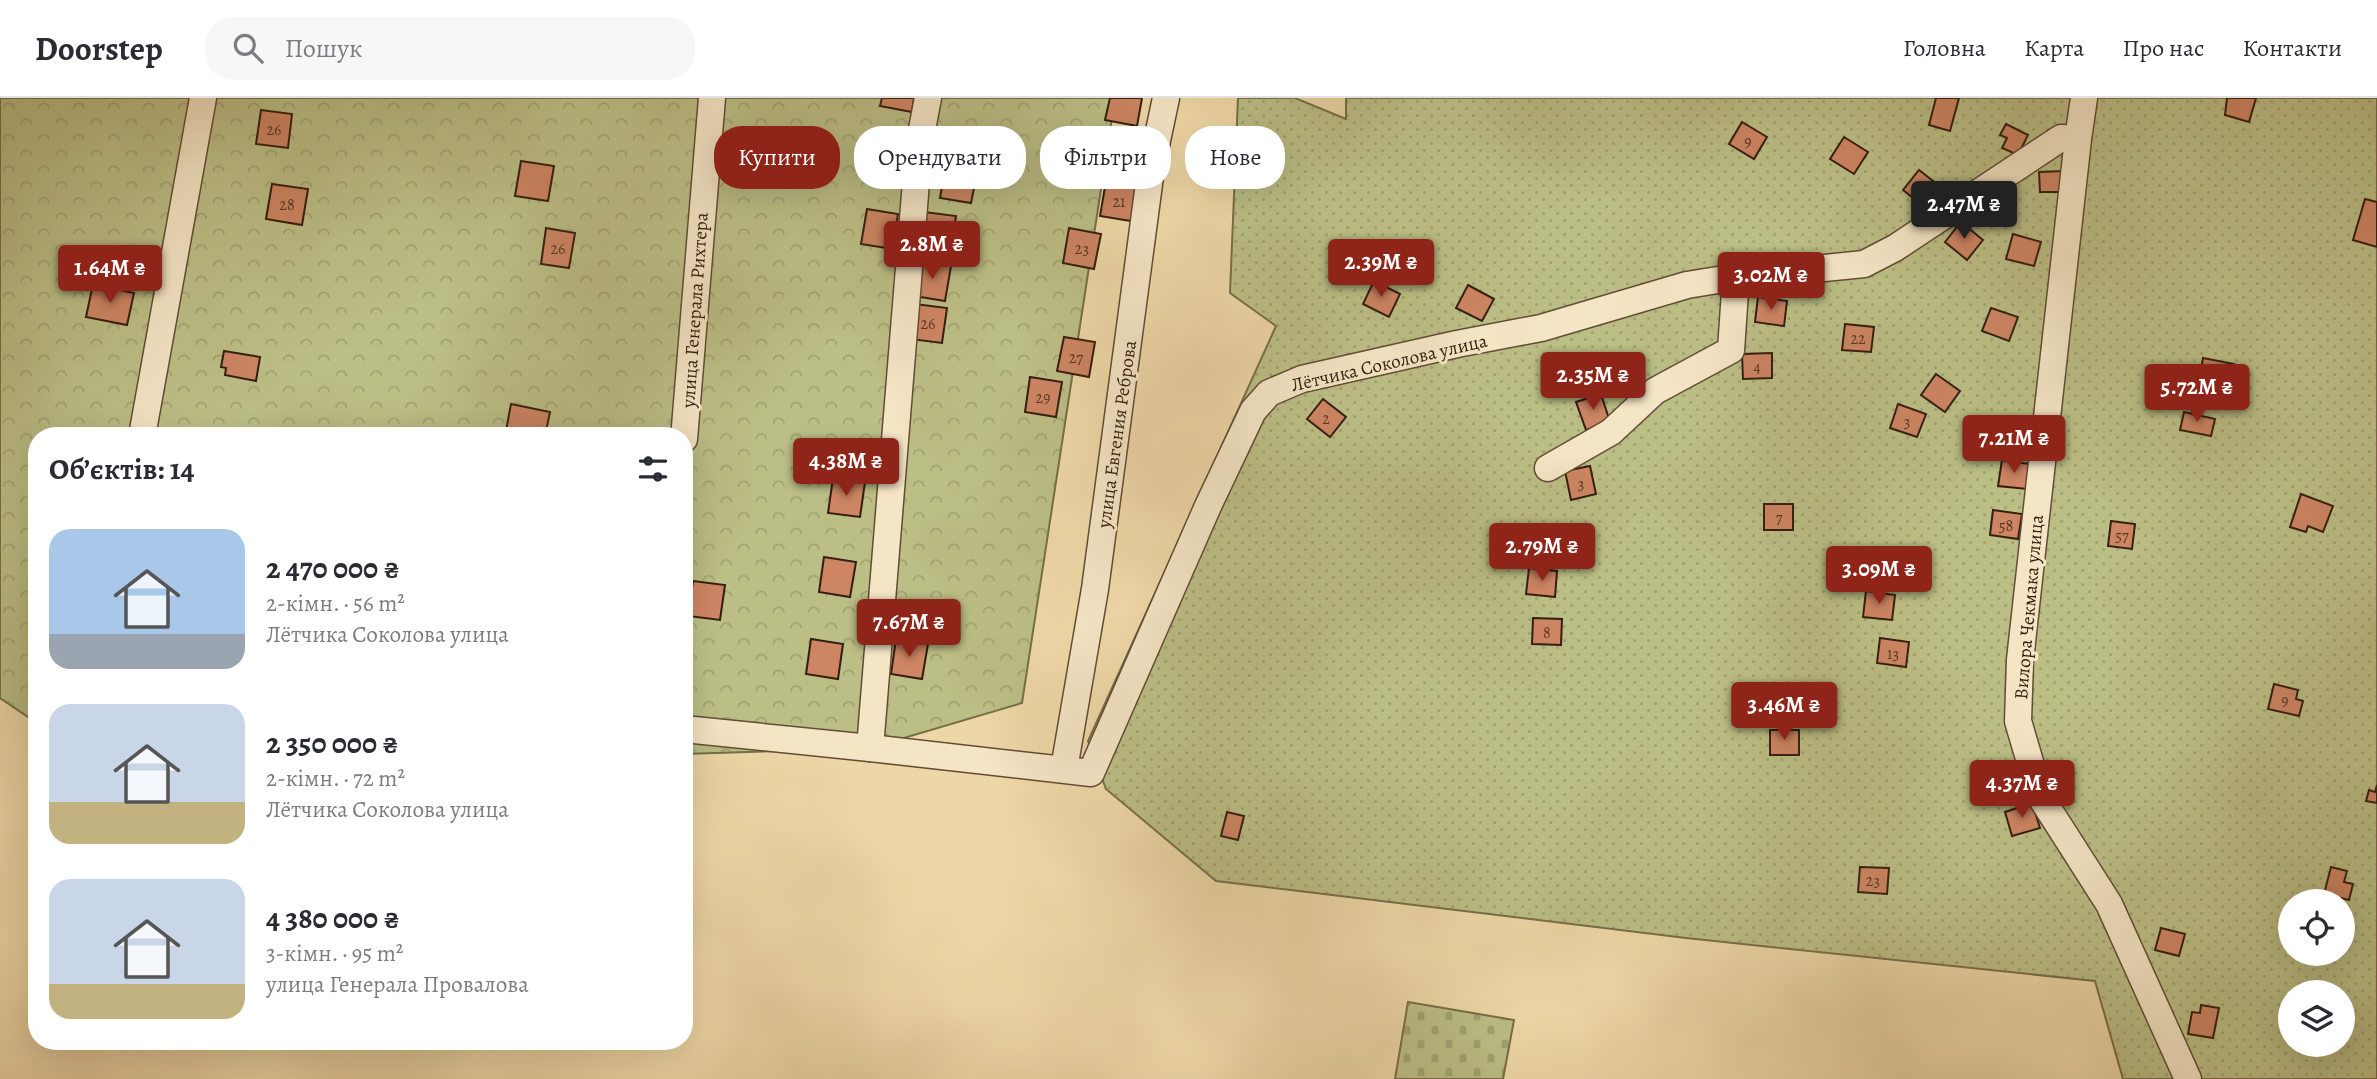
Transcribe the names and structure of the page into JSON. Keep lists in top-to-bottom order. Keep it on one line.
{"streets":{"street":["улица Генерала Рихтера","Лётчика Соколова улица","улица Евгения Реброва","Вилора Чекмака улица"]},"crossings":[["Лётчика Соколова улица","улица Евгения Реброва"],["Лётчика Соколова улица","Вилора Чекмака улица"]],"house_numbers":["26","9","21","28","26","23","26","22","27","4","29","2","3","3","7","58","57","8","13","9","23"],"page":{"header":"Doorstep","search":"Пошук","nav":["Головна","Карта","Про нас","Контакти"],"chip":["Купити","Орендувати","Фільтри","Нове"],"price":["2.47M ₴","2.8M ₴","2.39M ₴","1.64M ₴","3.02M ₴","2.35M ₴","5.72M ₴","7.21M ₴","4.38M ₴","2.79M ₴","3.09M ₴","7.67M ₴","3.46M ₴","4.37M ₴"],"heading":"Об’єктів: 14","list":[{"name":"2 470 000 ₴","note":"2-кімн. · 56 m² · Лётчика Соколова улица"},{"name":"2 350 000 ₴","note":"2-кімн. · 72 m² · Лётчика Соколова улица"},{"name":"4 380 000 ₴","note":"3-кімн. · 95 m² · улица Генерала Провалова"}]}}
